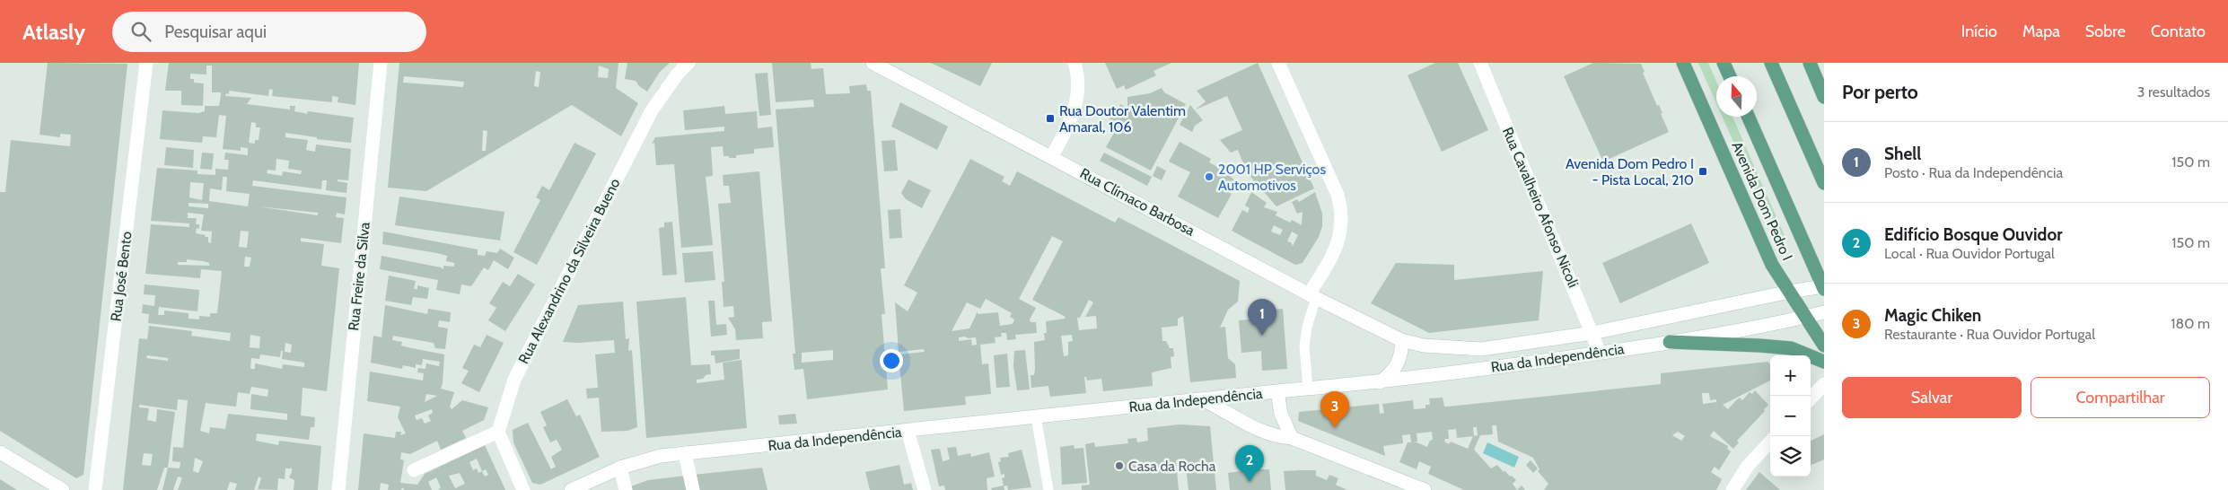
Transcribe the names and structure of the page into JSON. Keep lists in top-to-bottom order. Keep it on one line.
{"streets":{"main road":["Avenida Dom Pedro I"],"street":["Rua Clímaco Barbosa","Rua Cavalheiro Afonso Nicoli","Rua Alexandrino da Silveira Bueno","Rua José Bento","Rua Freire da Silva","Rua da Independência"]},"crossings":[["Avenida Dom Pedro I","Rua da Independência"],["Rua Clímaco Barbosa","Rua da Independência"],["Rua Cavalheiro Afonso Nicoli","Rua da Independência"]],"places":{"transit":["Rua Doutor Valentim Amaral, 106","Avenida Dom Pedro I - Pista Local, 210"],"other":["2001 HP Serviços Automotivos","Casa da Rocha"]},"north":"top","page":{"header":"Atlasly","search":"Pesquisar aqui","nav":["Início","Mapa","Sobre","Contato"],"heading":["Por perto","3 resultados"],"list":[{"mark":"1","name":"Shell","note":"Posto · Rua da Independência","value":"150 m"},{"mark":"2","name":"Edifício Bosque Ouvidor","note":"Local · Rua Ouvidor Portugal","value":"150 m"},{"mark":"3","name":"Magic Chiken","note":"Restaurante · Rua Ouvidor Portugal","value":"180 m"}],"pins":["1","3","2"],"map_buttons":["+","−"],"buttons":["Salvar","Compartilhar"]}}
